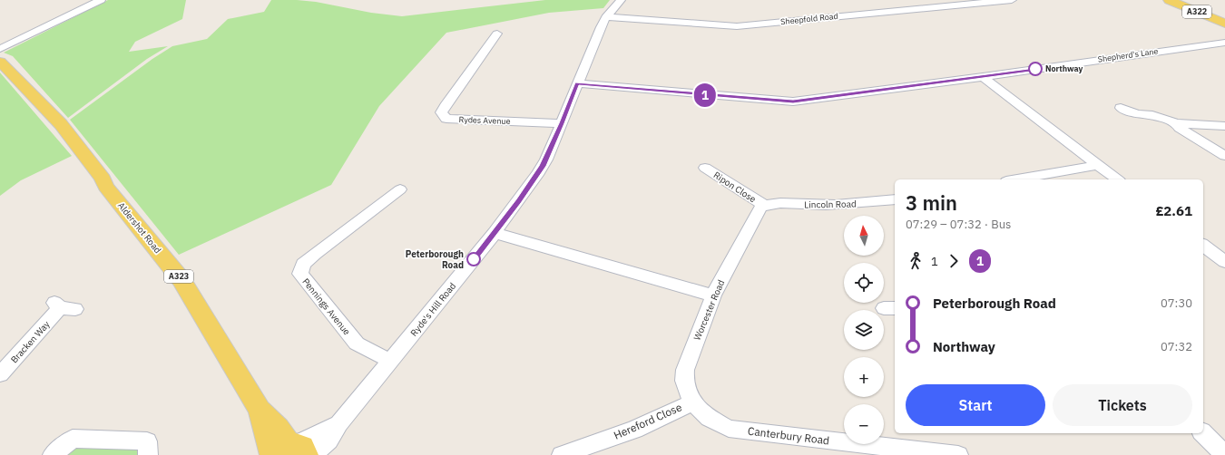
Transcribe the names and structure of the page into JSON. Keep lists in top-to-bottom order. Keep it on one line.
{"streets":{"main road":["A322","Aldershot Road","A323"],"street":["Sheepfold Road","Shepherd's Lane","Rydes Avenue","Ripon Close","Lincoln Road","Pennings Avenue","Ryde's Hill Road","Worcester Road","Bracken Way","Hereford Close","Canterbury Road"]},"crossings":[["Sheepfold Road","Ryde's Hill Road"],["Shepherd's Lane","Ryde's Hill Road"],["Rydes Avenue","Ryde's Hill Road"],["Ripon Close","Lincoln Road"],["Ripon Close","Worcester Road"],["Lincoln Road","Worcester Road"],["Aldershot Road","Ryde's Hill Road"],["Pennings Avenue","Ryde's Hill Road"],["Worcester Road","Hereford Close"],["Worcester Road","Canterbury Road"],["Hereford Close","Canterbury Road"]],"places":["Northway","Peterborough Road"],"lines":["bus line 1"],"north":"top","page":{"on_map":"1","heading":["3 min","07:29 – 07:32 · Bus","£2.61"],"map_buttons":["+","−"],"legs":["1","1"],"list":[{"name":"Peterborough Road","value":"07:30"},{"name":"Northway","value":"07:32"}],"buttons":["Start","Tickets"]}}
